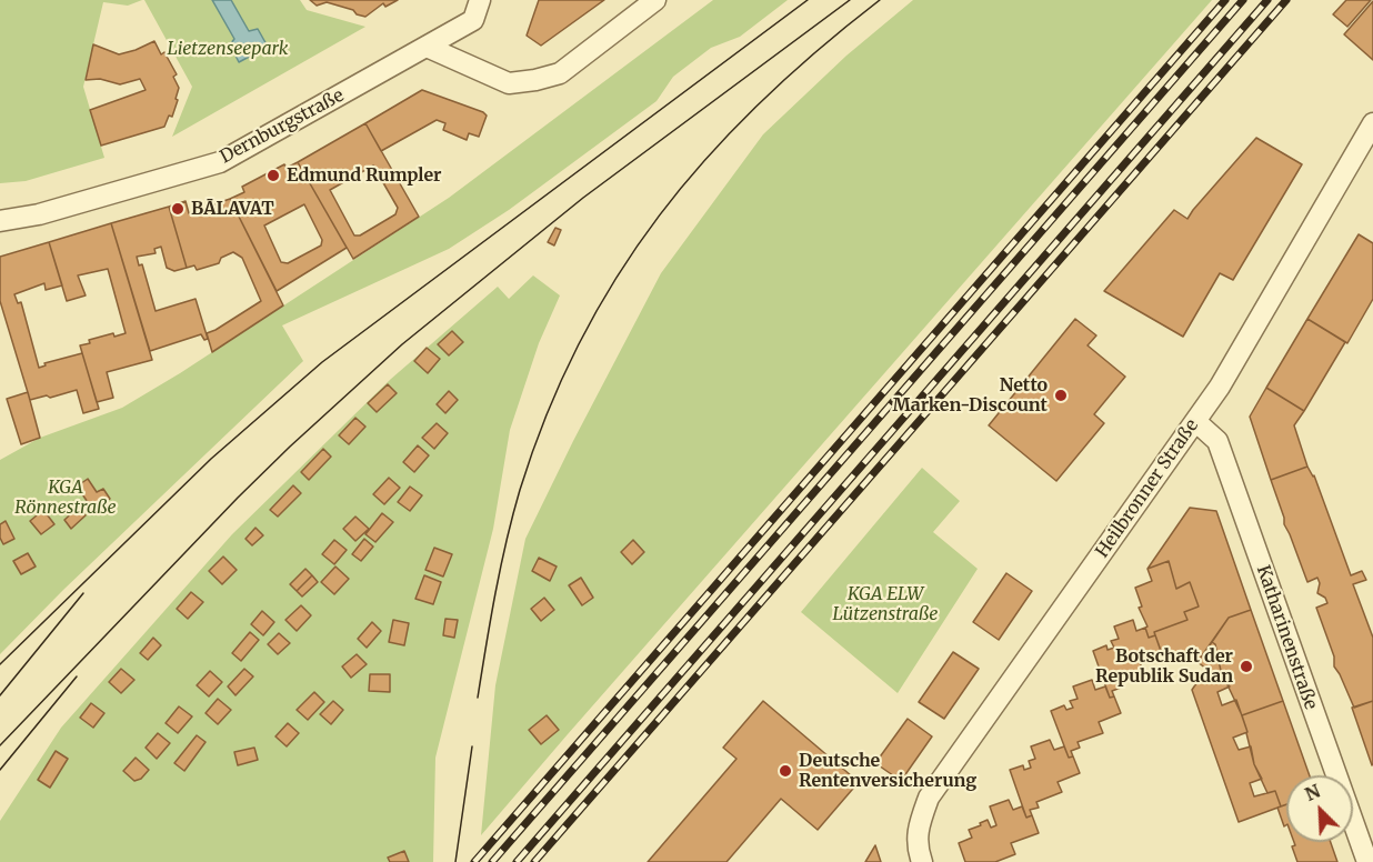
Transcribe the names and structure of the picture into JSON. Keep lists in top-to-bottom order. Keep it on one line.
{"streets":{"street":["Dernburgstraße","Heilbronner Straße","Katharinenstraße"]},"crossings":[["Heilbronner Straße","Katharinenstraße"]],"parks":["Lietzenseepark","KGA Rönnestraße","KGA ELW Lützenstraße"],"places":["Edmund Rumpler","BĀLAVAT","Netto Marken-Discount","Botschaft der Republik Sudan","Deutsche Rentenversicherung"],"north":"top left"}
